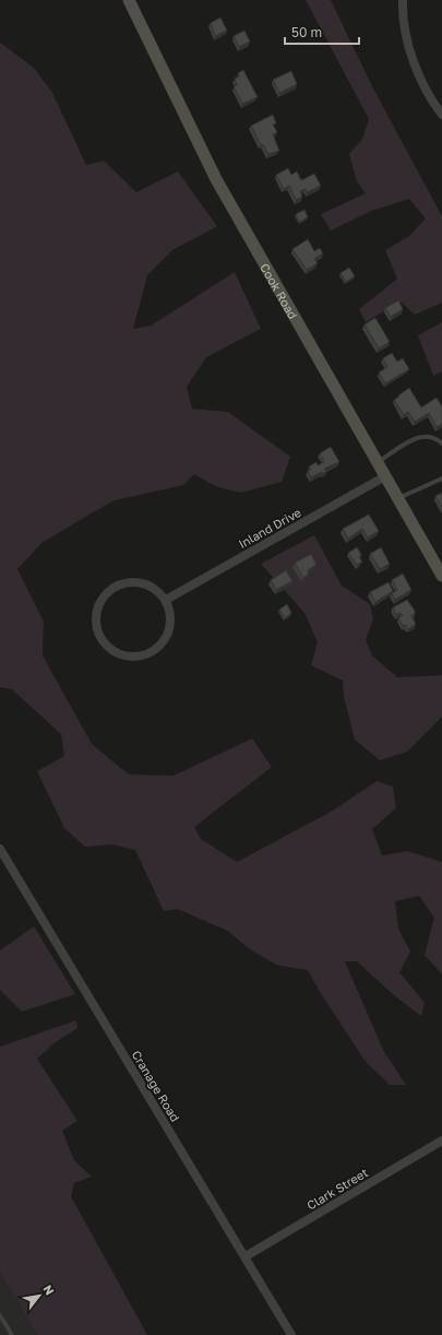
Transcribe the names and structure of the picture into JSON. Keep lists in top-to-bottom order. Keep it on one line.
{"streets":{"street":["Cook Road","Inland Drive","Cranage Road","Clark Street"]},"crossings":[["Cook Road","Inland Drive"],["Cranage Road","Clark Street"]],"scale_bar":"50 m","north":"top right"}
